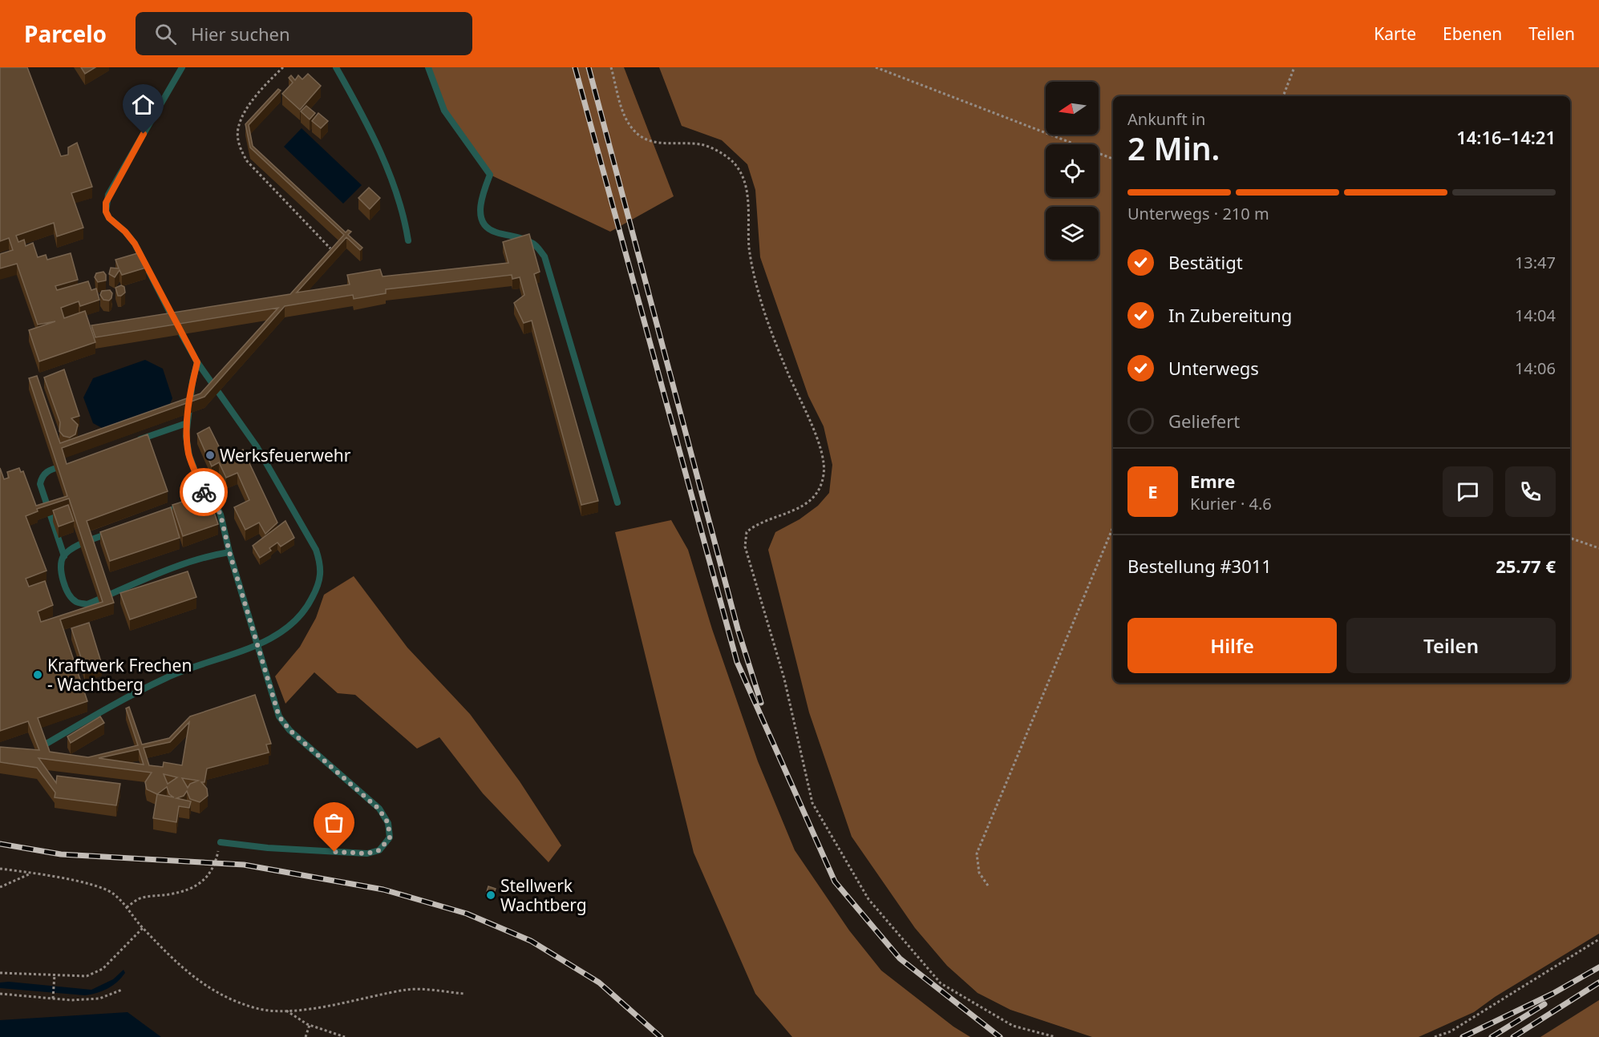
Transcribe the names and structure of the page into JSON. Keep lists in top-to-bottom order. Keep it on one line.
{"places":["Werksfeuerwehr","Kraftwerk Frechen - Wachtberg","Stellwerk Wachtberg"],"north":"left","page":{"header":"Parcelo","search":"Hier suchen","nav":["Karte","Ebenen","Teilen"],"heading":["2 Min.","Ankunft in","14:16–14:21"],"panel":["Emre","Kurier · 4.6","Bestellung #3011","25.77 €"],"bar":"Unterwegs · 210 m","list":[["Bestätigt","13:47"],["In Zubereitung","14:04"],["Unterwegs","14:06"],"Geliefert"],"round":"E","buttons":["Hilfe","Teilen"]}}
